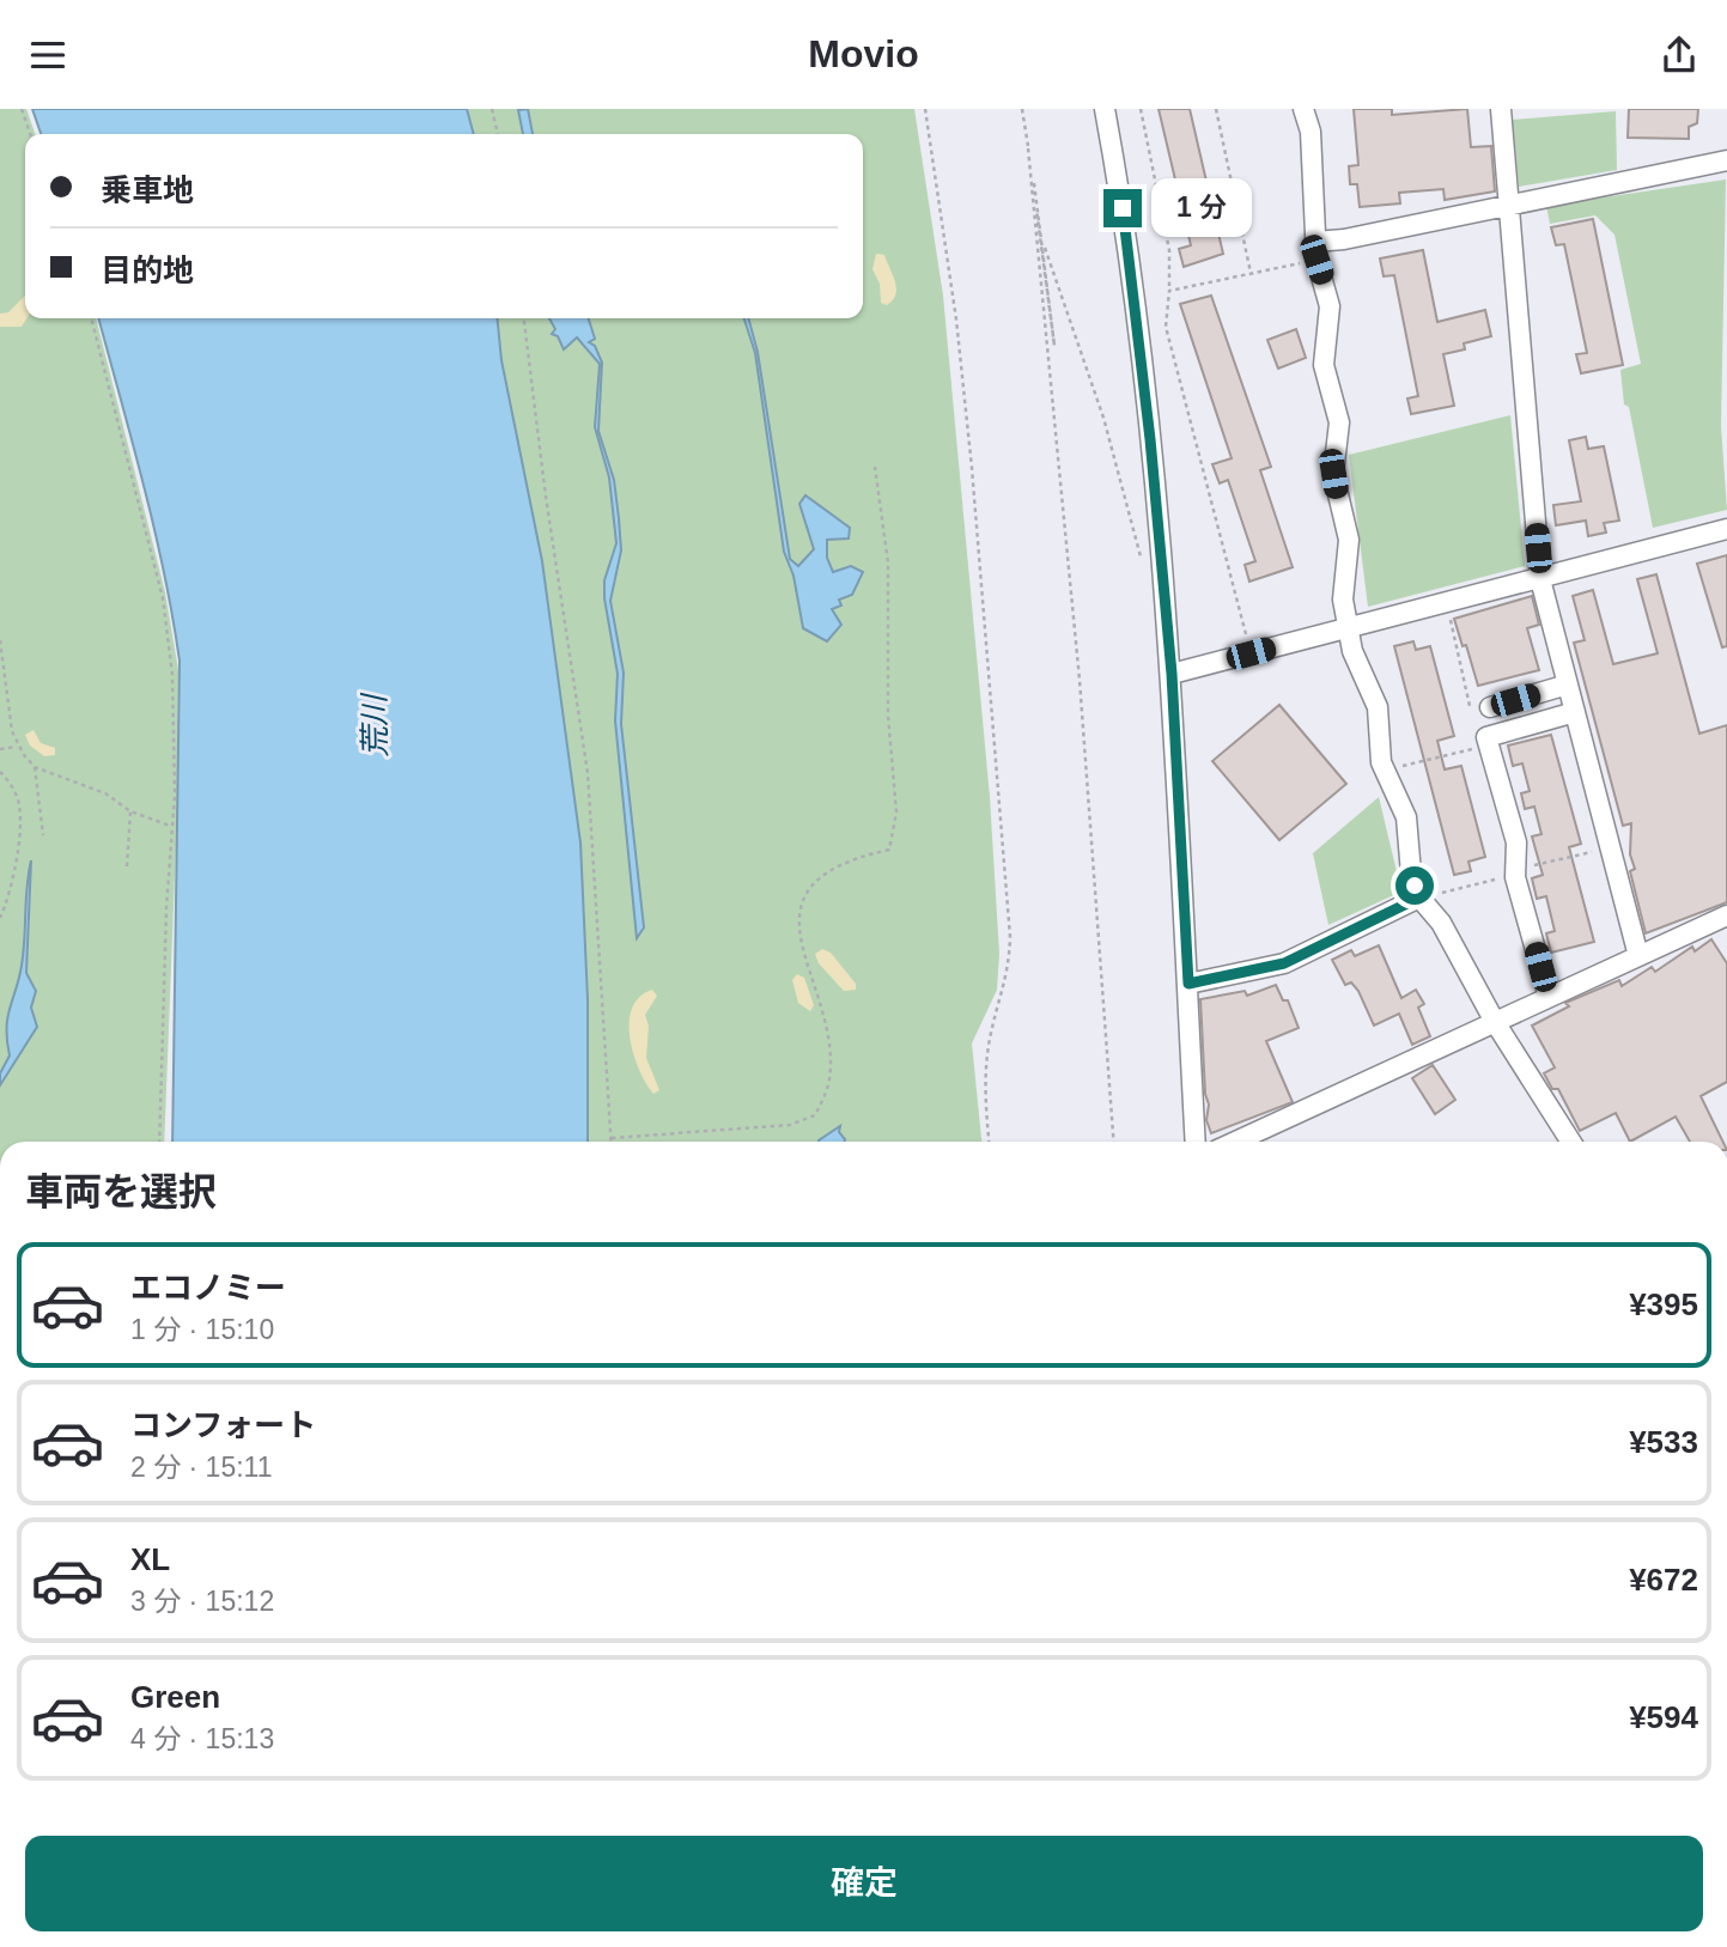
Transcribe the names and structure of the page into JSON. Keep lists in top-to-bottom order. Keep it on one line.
{"water":["荒川"],"page":{"header":"Movio","banner":["乗車地","目的地"],"bubble":"1 分","heading":"車両を選択","list":[{"name":"エコノミー","note":"1 分 · 15:10","value":"¥395"},{"name":"コンフォート","note":"2 分 · 15:11","value":"¥533"},{"name":"XL","note":"3 分 · 15:12","value":"¥672"},{"name":"Green","note":"4 分 · 15:13","value":"¥594"}],"buttons":"確定"}}
